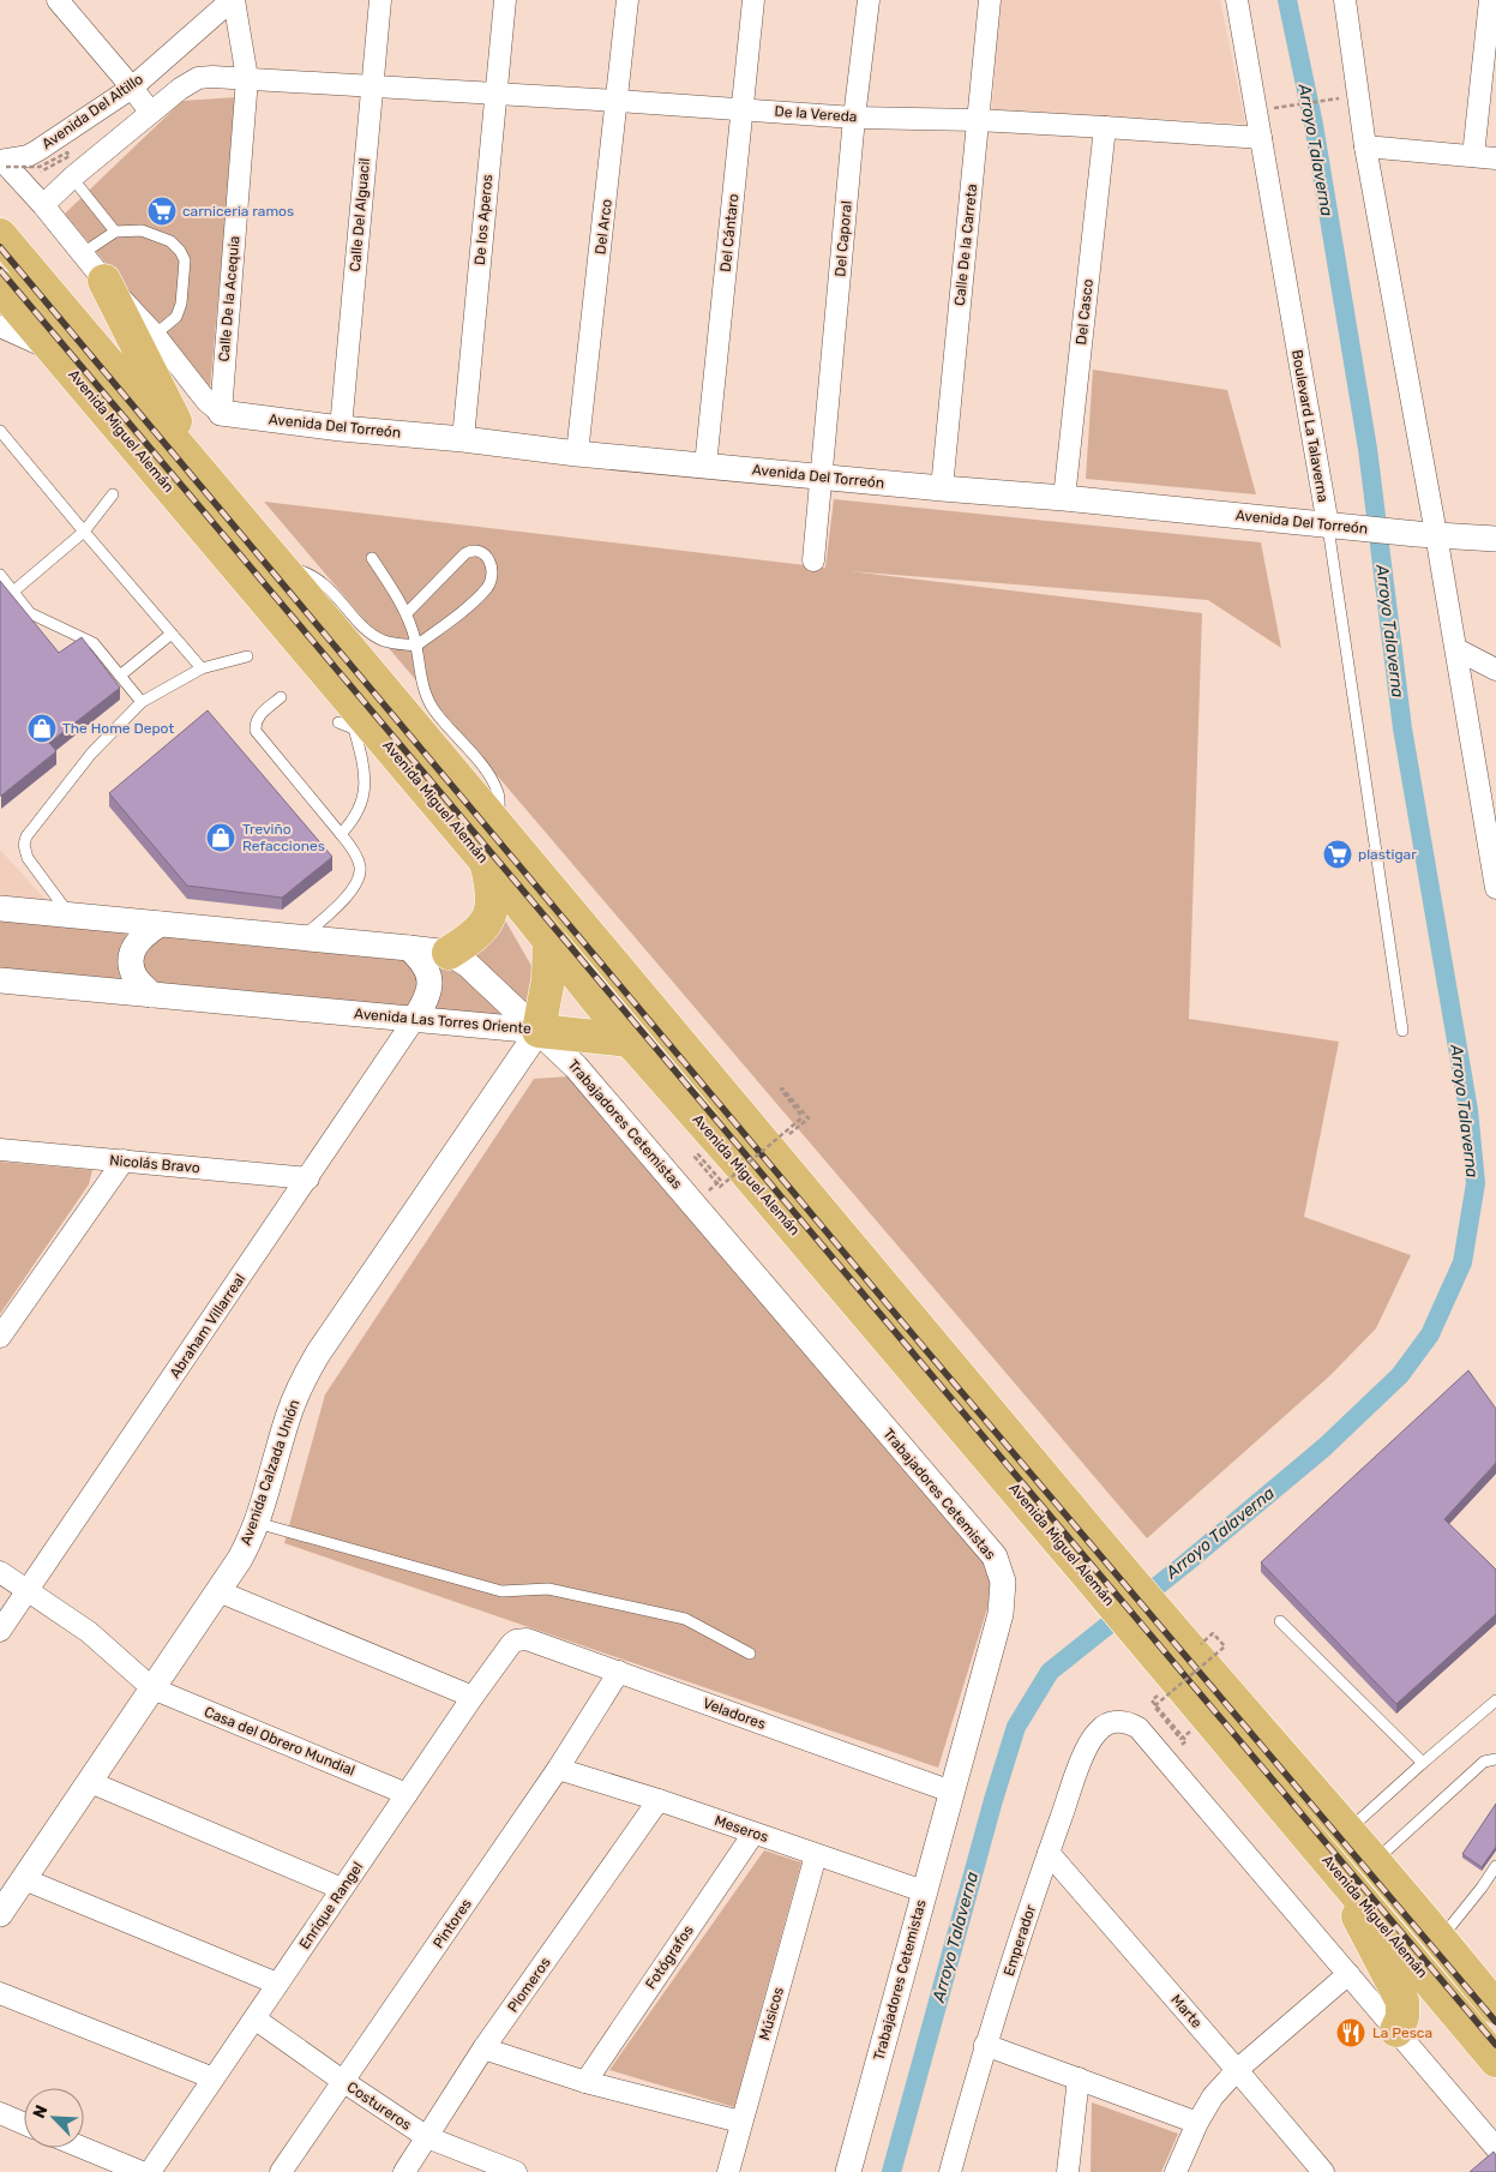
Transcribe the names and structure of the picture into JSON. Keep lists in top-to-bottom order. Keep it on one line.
{"streets":{"highway":["Avenida Miguel Alemán"],"street":["Avenida Del Altillo","De la Vereda","Calle Del Alguacil","De los Aperos","Del Arco","Del Cántaro","Del Caporal","Calle De la Carreta","Calle De la Acequia","Del Casco","Avenida Del Torreón","Boulevard La Talaverna","Avenida Las Torres Oriente","Trabajadores Cetemistas","Nicolás Bravo","Abraham Villarreal","Avenida Calzada Unión","Veladores","Casa del Obrero Mundial","Meseros","Enrique Rangel","Pintores","Emperador","Fotógrafos","Plomeros","Marte","Músicos","Costureros"]},"crossings":[["Avenida Del Altillo","Calle De la Acequia"],["De la Vereda","Calle Del Alguacil"],["De la Vereda","De los Aperos"],["De la Vereda","Del Arco"],["De la Vereda","Del Cántaro"],["De la Vereda","Del Caporal"],["De la Vereda","Calle De la Carreta"],["De la Vereda","Calle De la Acequia"],["De la Vereda","Del Casco"],["De la Vereda","Boulevard La Talaverna"],["Calle Del Alguacil","Avenida Del Torreón"],["De los Aperos","Avenida Del Torreón"],["Del Arco","Avenida Del Torreón"],["Del Cántaro","Avenida Del Torreón"],["Del Caporal","Avenida Del Torreón"],["Calle De la Carreta","Avenida Del Torreón"],["Calle De la Acequia","Avenida Del Torreón"],["Del Casco","Avenida Del Torreón"],["Avenida Del Torreón","Boulevard La Talaverna"],["Avenida Las Torres Oriente","Trabajadores Cetemistas"],["Avenida Las Torres Oriente","Abraham Villarreal"],["Avenida Las Torres Oriente","Avenida Calzada Unión"],["Trabajadores Cetemistas","Avenida Calzada Unión"],["Trabajadores Cetemistas","Veladores"],["Trabajadores Cetemistas","Meseros"],["Nicolás Bravo","Abraham Villarreal"],["Abraham Villarreal","Casa del Obrero Mundial"],["Avenida Calzada Unión","Casa del Obrero Mundial"],["Veladores","Enrique Rangel"],["Veladores","Pintores"],["Casa del Obrero Mundial","Enrique Rangel"],["Meseros","Pintores"],["Meseros","Fotógrafos"],["Meseros","Plomeros"],["Meseros","Músicos"],["Enrique Rangel","Costureros"],["Pintores","Costureros"],["Emperador","Marte"],["Plomeros","Costureros"]],"water":["Arroyo Talaverna"],"places":{"supermarket":["carniceria ramos","plastigar"],"shop":["The Home Depot","Treviño Refacciones"],"restaurant":["La Pesca"]},"north":"top left"}
